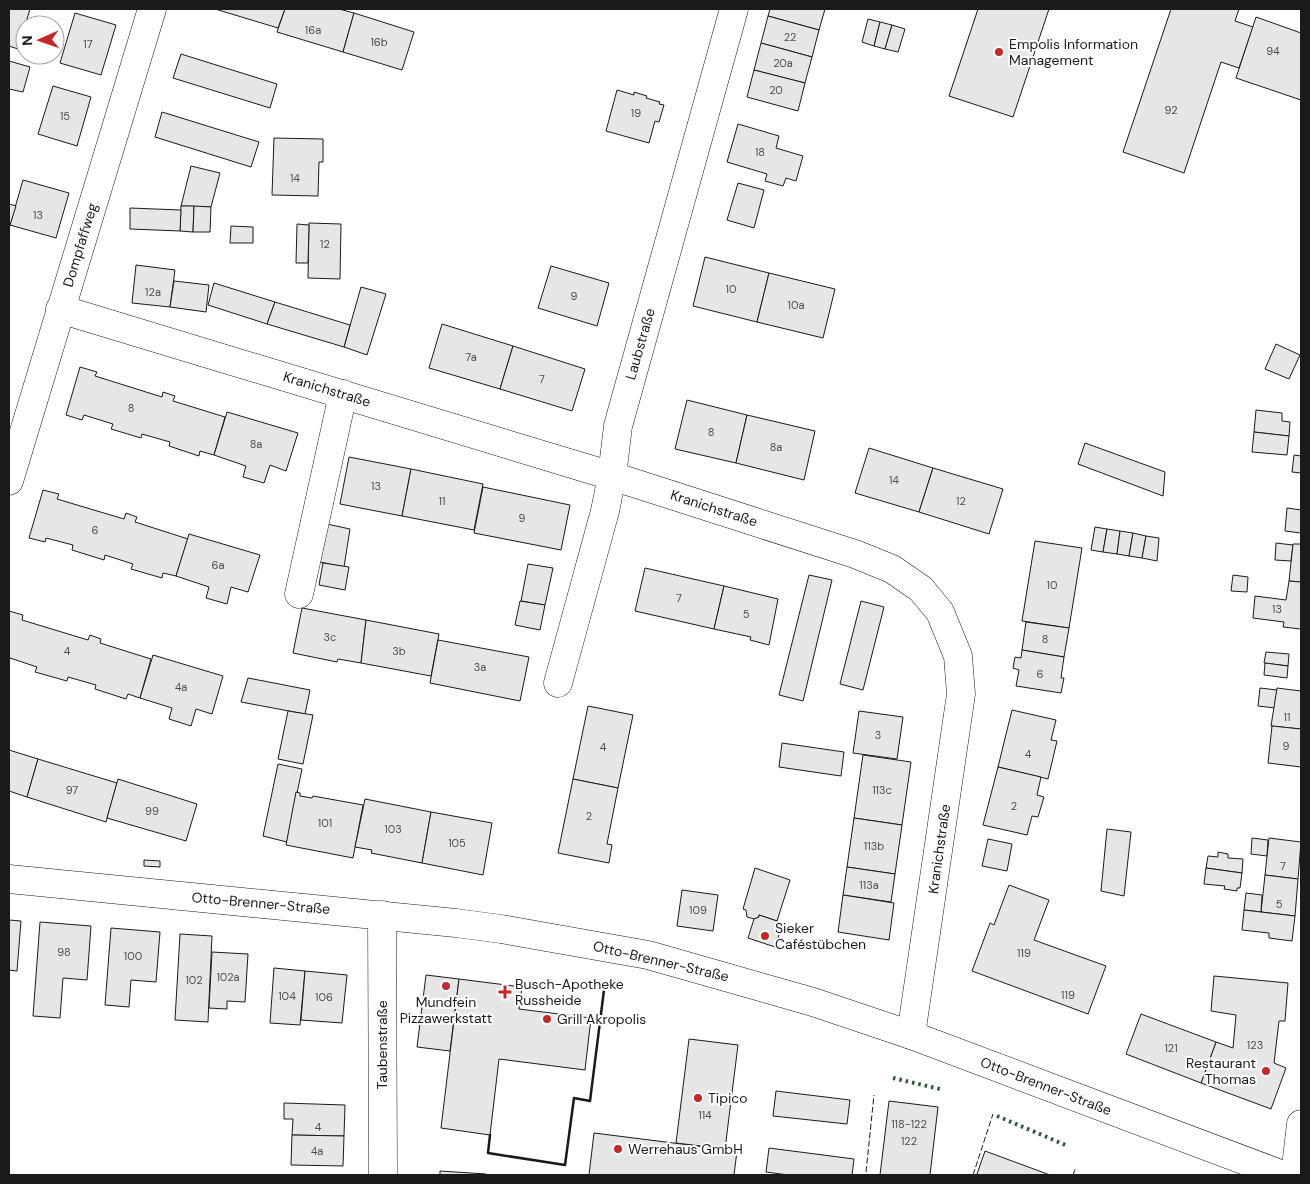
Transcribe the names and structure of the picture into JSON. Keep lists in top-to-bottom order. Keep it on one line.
{"streets":{"street":["Dompfaffweg","Laubstraße","Kranichstraße","Otto-Brenner-Straße","Taubenstraße"]},"crossings":[["Dompfaffweg","Kranichstraße"],["Laubstraße","Kranichstraße"],["Kranichstraße","Otto-Brenner-Straße"],["Otto-Brenner-Straße","Taubenstraße"]],"places":{"other":["Empolis Information Management","Sieker Caféstübchen","Mundfein Pizzawerkstatt","Grill Akropolis","Restaurant Thomas","Tipico","Werrehaus GmbH"],"health":["Busch-Apotheke Russheide"]},"house_numbers":["16a","22","16b","17","94","20a","20","92","19","15","18","14","13","12","10","12a","9","10a","7a","7","8","8","8a","8a","14","13","11","12","9","6","6a","10","7","13","5","3c","8","4","3b","3a","6","4a","11","3","9","4","4","97","113c","2","99","2","101","103","105","113b","7","113a","5","109","98","119","100","102a","102","119","104","106","123","121","114","118-122","4","122","4a"],"north":"left"}
